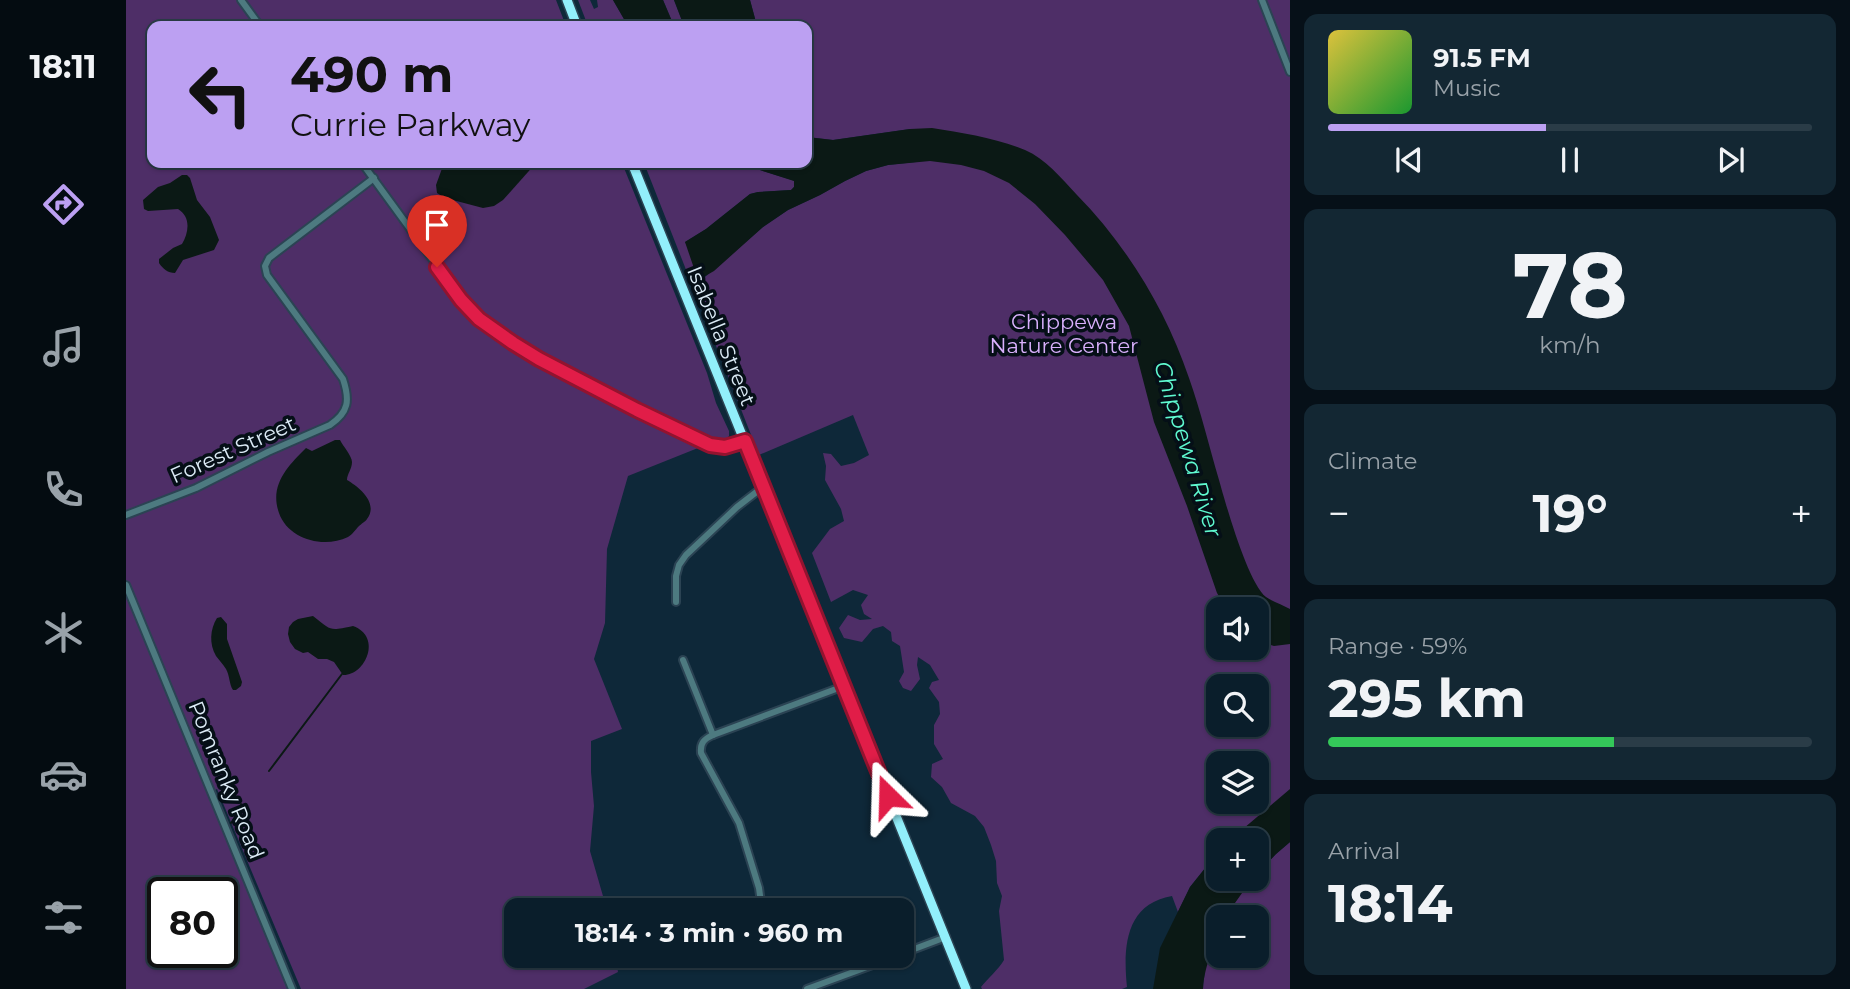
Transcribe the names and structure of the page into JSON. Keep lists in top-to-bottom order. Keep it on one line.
{"streets":{"highway":["Isabella Street"],"street":["Forest Street","Pomranky Road"]},"water":["Chippewa River"],"parks":["Chippewa Nature Center"],"page":{"tabs":"18:11","turn":["490 m","Currie Parkway"],"song":["91.5 FM","Music"],"tile":[["78","km/h"],"Climate",["Range · 59%","295 km"],["Arrival","18:14"]],"heat":["−","19°","+"],"map_buttons":["+","−"],"limit":"80","trip":"18:14 · 3 min · 960 m"}}
